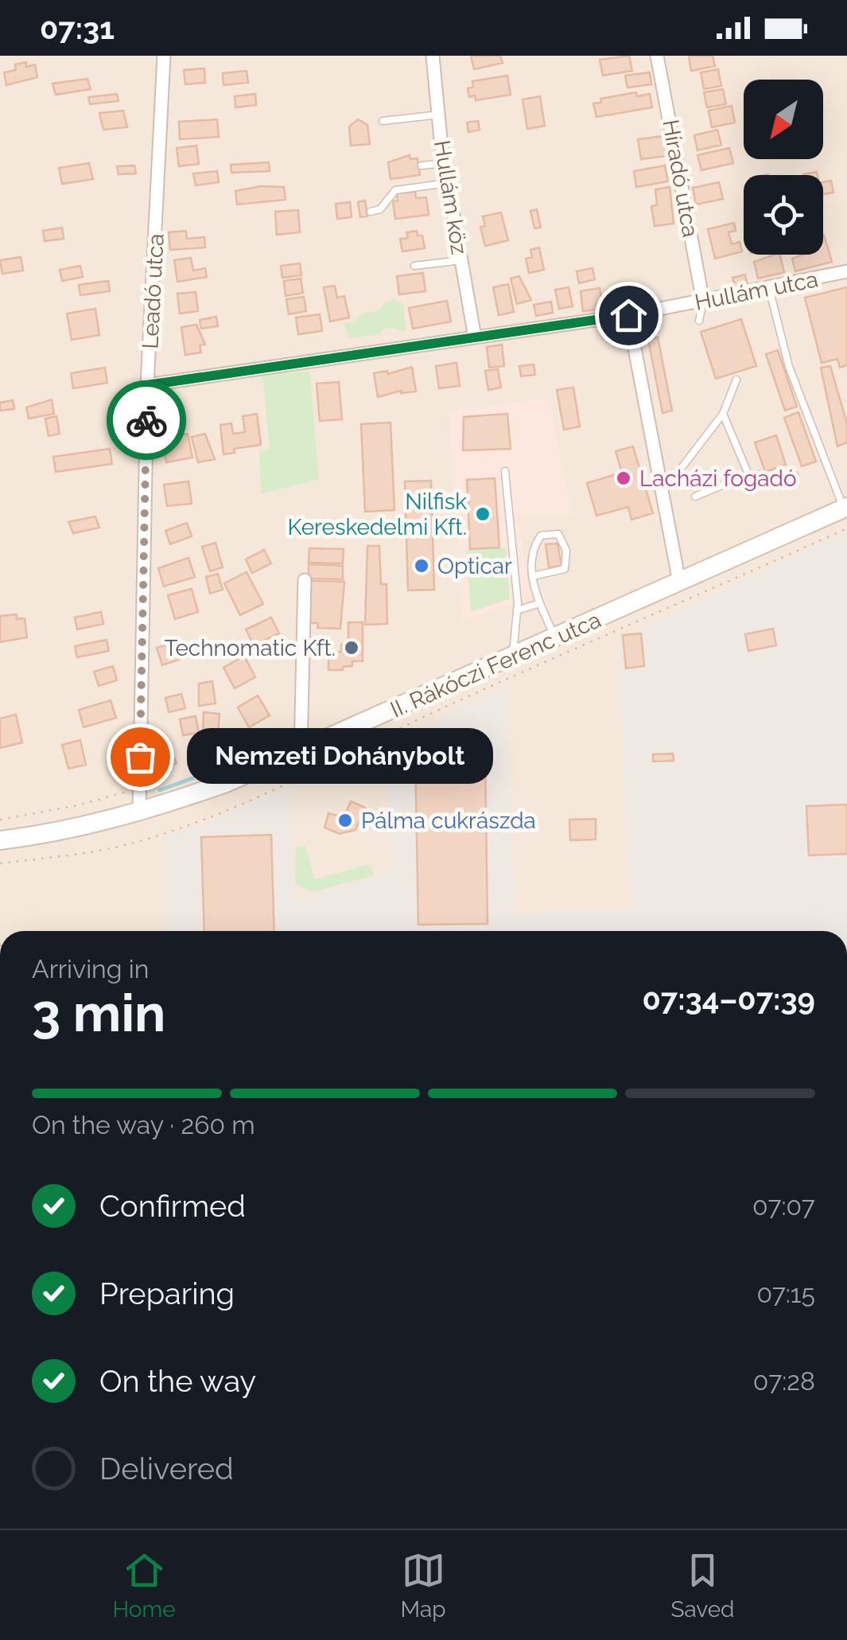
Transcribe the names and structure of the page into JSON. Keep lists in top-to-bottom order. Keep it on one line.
{"streets":{"main road":["II. Rákóczi Ferenc utca"],"street":["Híradó utca","Hullám köz","Hullám utca","Leadó utca"]},"crossings":[["Híradó utca","Hullám utca"],["Hullám köz","Hullám utca"],["Hullám utca","Leadó utca"],["Leadó utca","II. Rákóczi Ferenc utca"]],"places":["Lacházi fogadó","Nilfisk Kereskedelmi Kft.","Opticar","Technomatic Kft.","Nemzeti Dohánybolt","Pálma cukrászda"],"north":"bottom left","page":{"status":"07:31","bubble":"Nemzeti Dohánybolt","heading":["3 min","Arriving in","07:34–07:39"],"bar":"On the way · 260 m","list":[["Confirmed","07:07"],["Preparing","07:15"],["On the way","07:28"],"Delivered"],"tabs":["Home","Map","Saved"]}}
